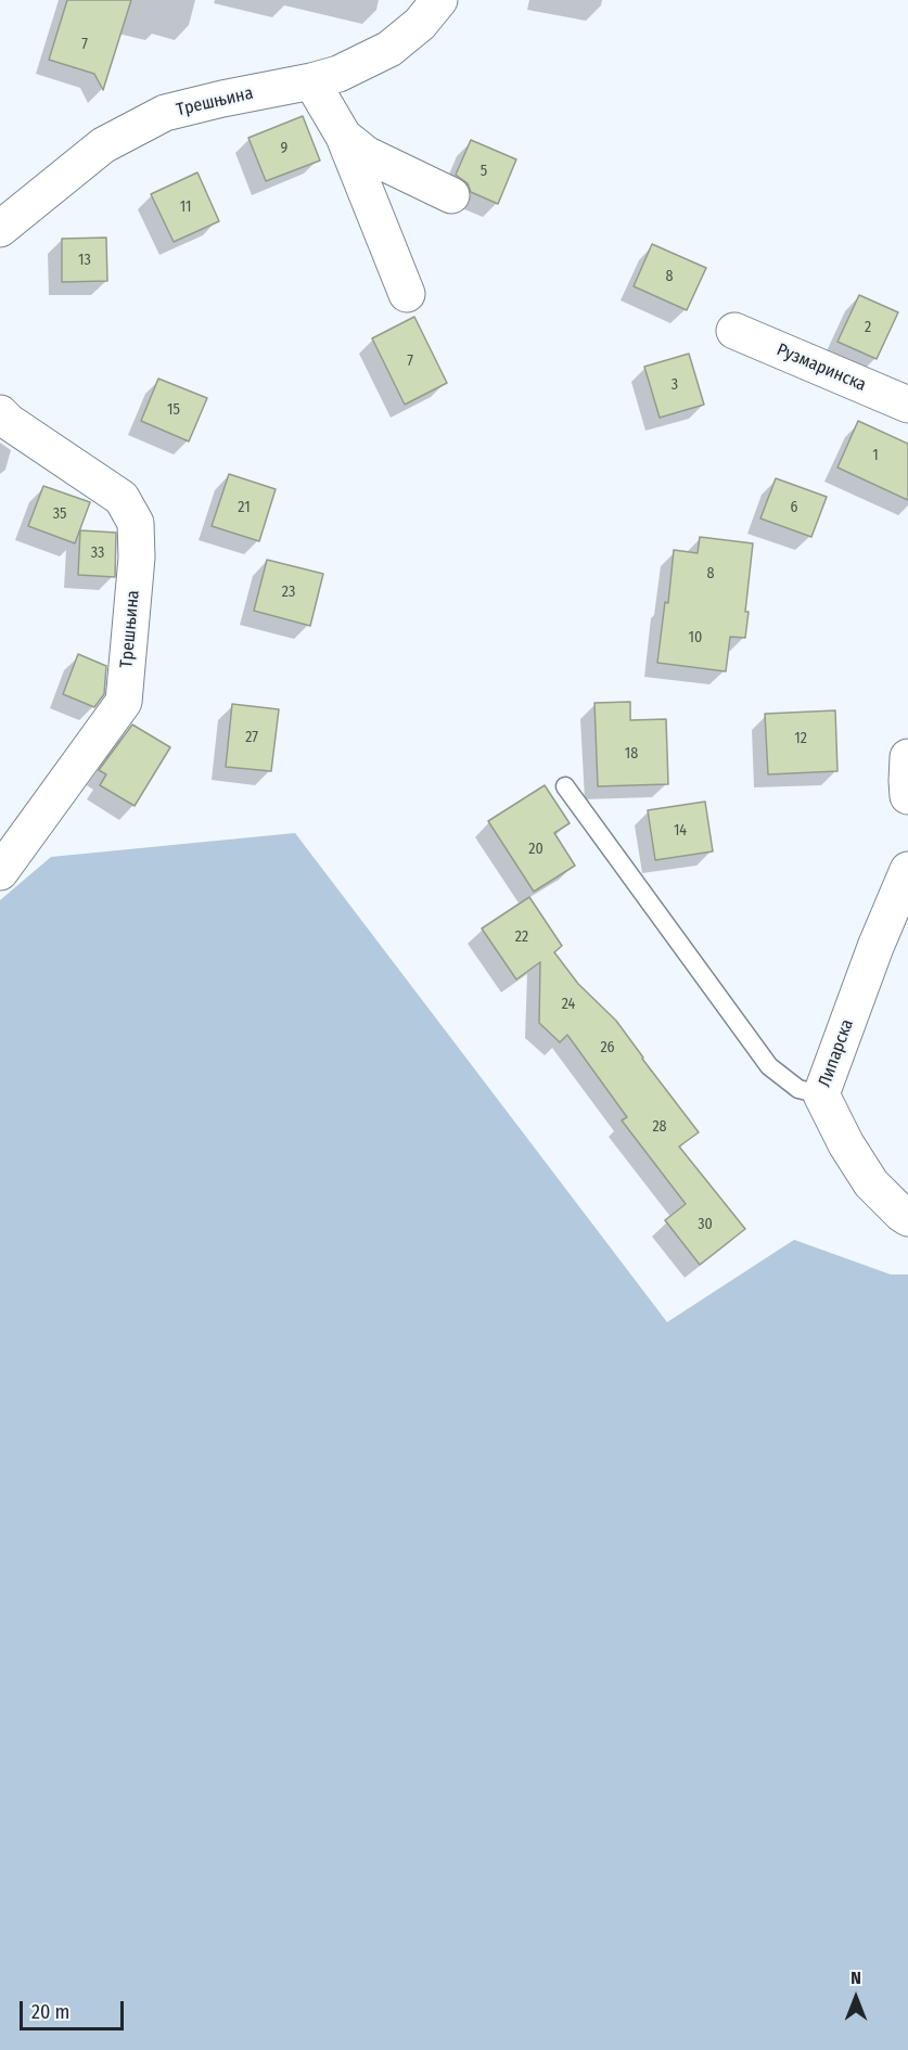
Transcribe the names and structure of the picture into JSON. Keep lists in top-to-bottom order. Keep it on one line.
{"streets":{"street":["Трешњина","Рузмаринска","Липарска"]},"house_numbers":["7","9","5","11","13","8","2","7","3","15","1","21","6","35","33","8","23","10","27","12","18","14","20","22","24","26","28","30"],"scale_bar":"20 m","north":"top"}
